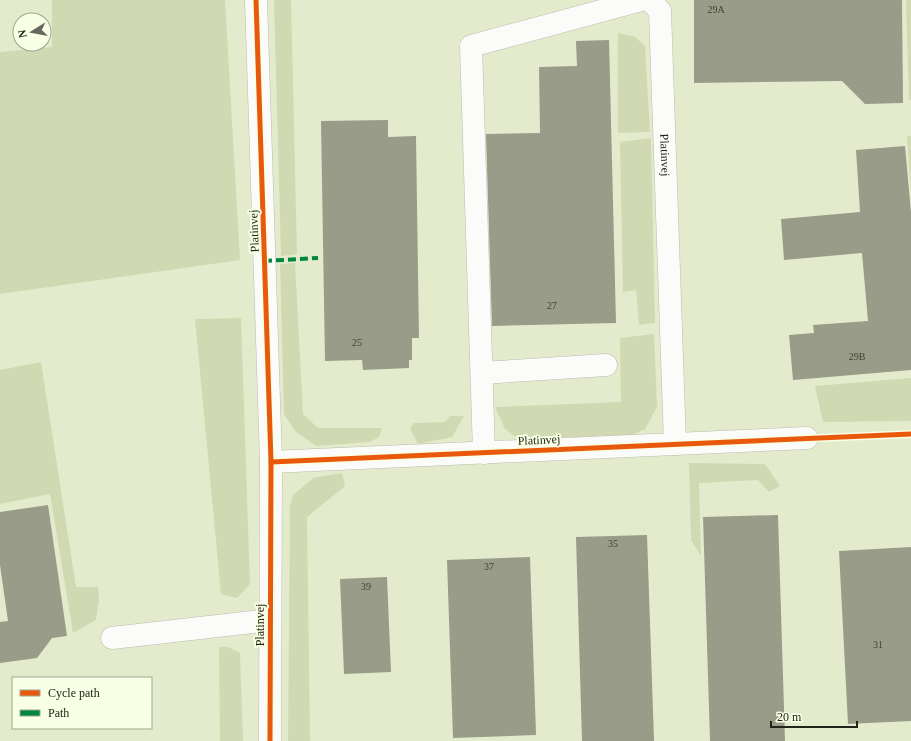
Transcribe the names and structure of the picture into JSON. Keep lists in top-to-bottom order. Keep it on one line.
{"streets":{"street":["Platinvej"]},"house_numbers":["29A","27","25","29B","35","37","39","31"],"legend":["Cycle path","Path"],"scale_bar":"20 m","north":"left"}
